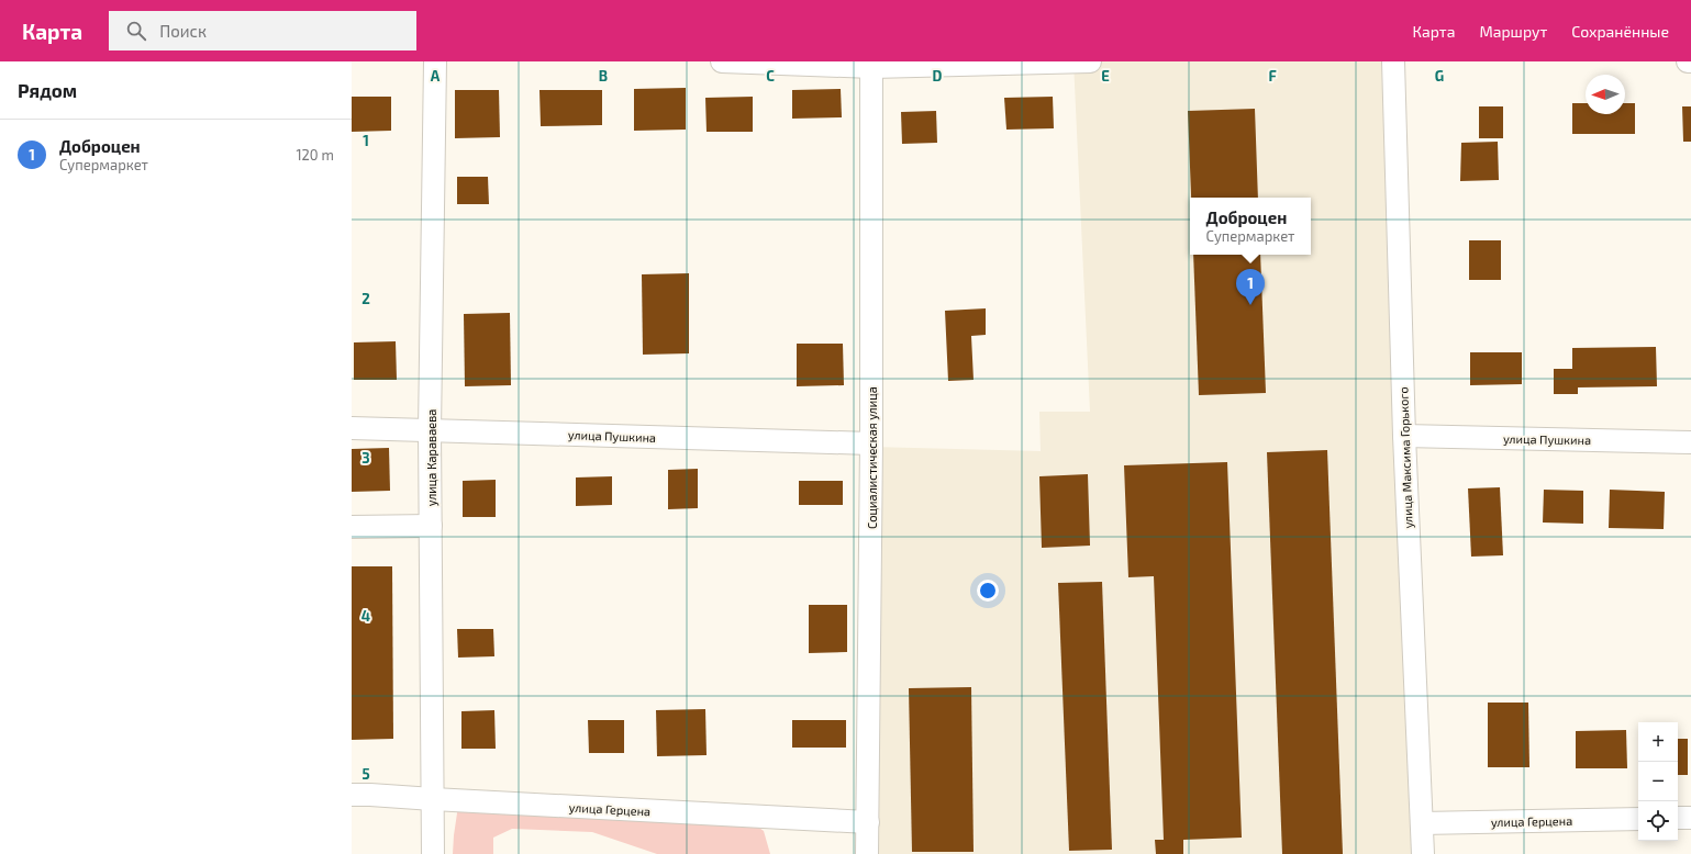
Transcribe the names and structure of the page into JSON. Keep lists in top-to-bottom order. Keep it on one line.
{"streets":{"street":["улица Пушкина","улица Караваева","Социалистическая улица","улица Максима Горького","улица Герцена"]},"crossings":[["улица Пушкина","улица Караваева"],["улица Пушкина","Социалистическая улица"],["улица Пушкина","улица Максима Горького"],["улица Караваева","улица Герцена"],["Социалистическая улица","улица Герцена"],["улица Максима Горького","улица Герцена"]],"north":"left","page":{"header":"Карта","search":"Поиск","nav":["Карта","Маршрут","Сохранённые"],"heading":"Рядом","list":[{"mark":"1","name":"Доброцен","note":"Супермаркет","value":"120 m"}],"popup":["Доброцен","Супермаркет"],"pins":"1","map_buttons":["+","−"]},"grid":{"columns":["A","B","C","D","E","F","G"],"rows":["1","2","3","4","5"]}}
